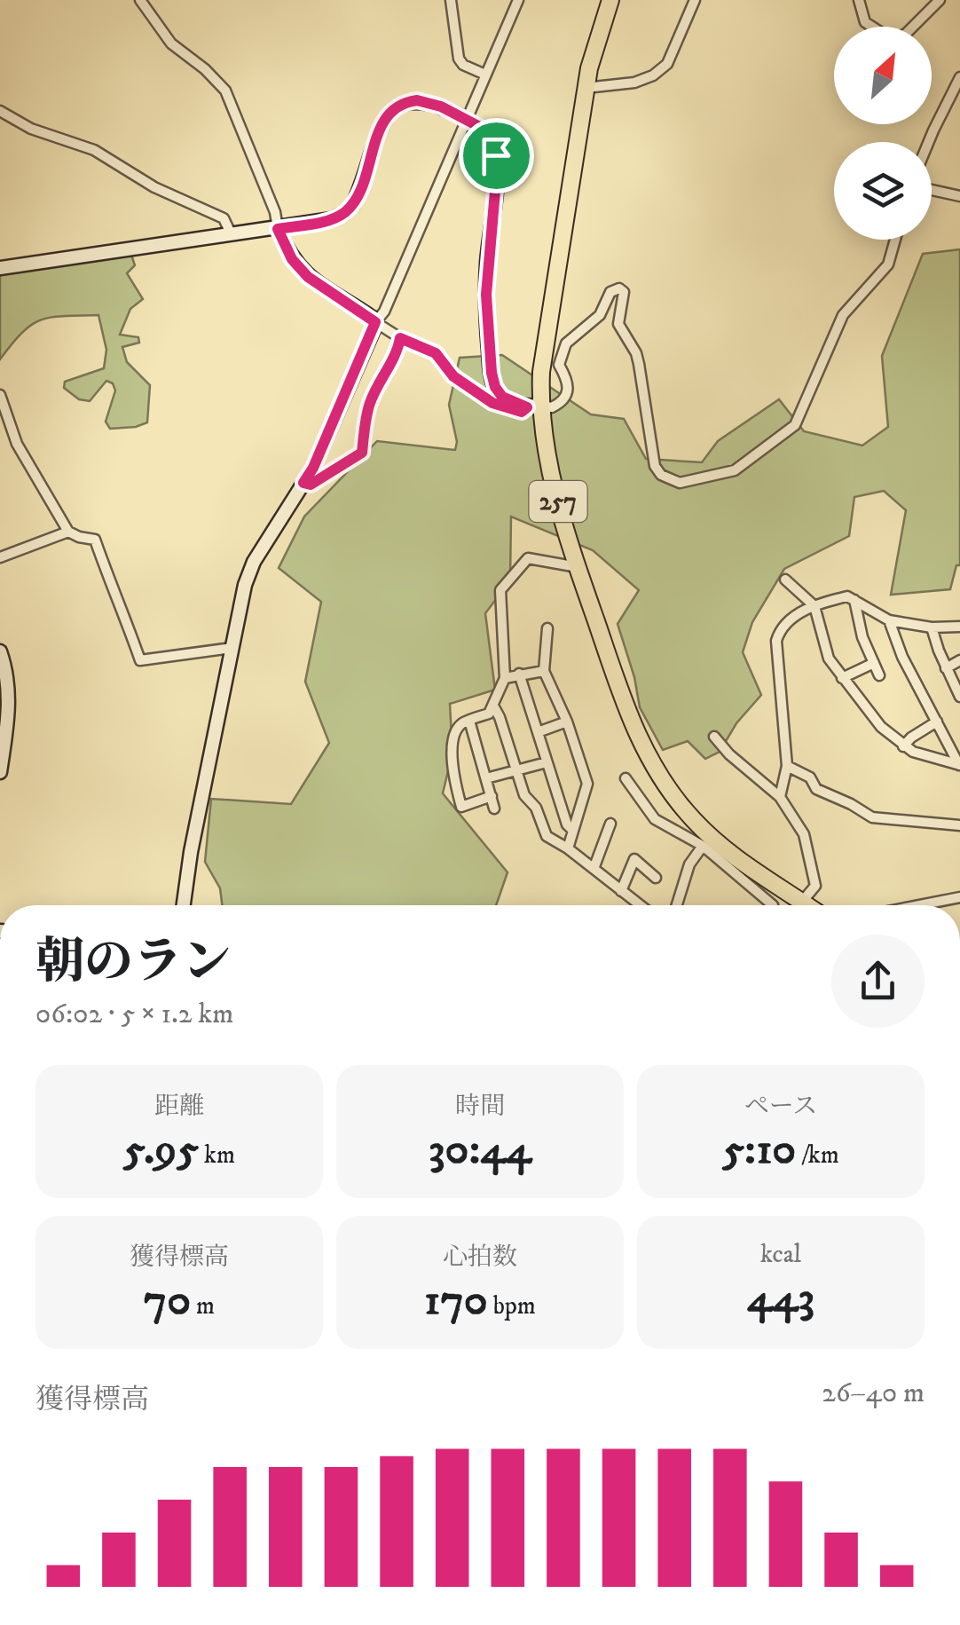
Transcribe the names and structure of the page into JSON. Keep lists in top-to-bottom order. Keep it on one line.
{"streets":{"highway":["257"]},"north":"top right","page":{"heading":["朝のラン","06:02 · 5 × 1.2 km"],"stats":[["距離","5.95 km"],["時間","30:44"],["ペース","5:10 /km"],["獲得標高","70 m"],["心拍数","170 bpm"],["kcal","443"]],"chart":["獲得標高","26–40 m"]}}
